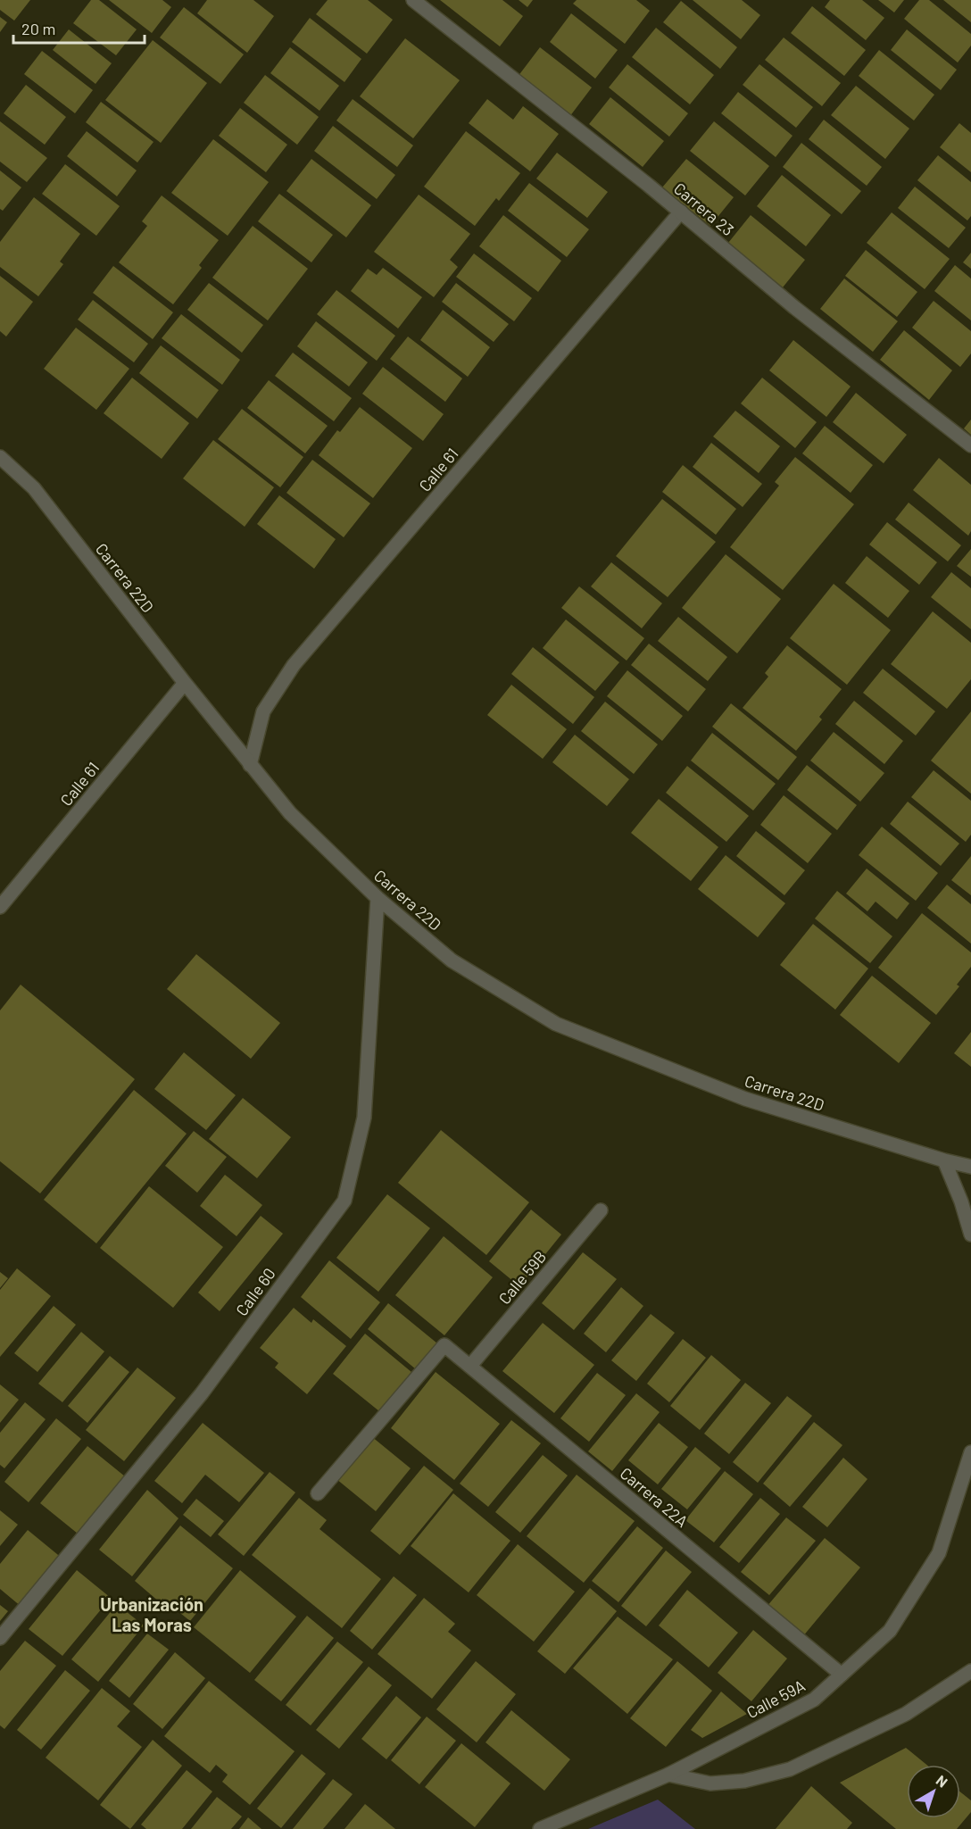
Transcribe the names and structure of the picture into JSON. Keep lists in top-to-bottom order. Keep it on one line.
{"streets":{"street":["Carrera 23","Calle 61","Carrera 22D","Calle 59B","Calle 60","Carrera 22A","Calle 59A"]},"crossings":[["Carrera 23","Calle 61"],["Calle 61","Carrera 22D"],["Carrera 22D","Calle 60"],["Calle 59B","Carrera 22A"],["Carrera 22A","Calle 59A"]],"districts":["Urbanización Las Moras"],"scale_bar":"20 m","north":"top right"}
